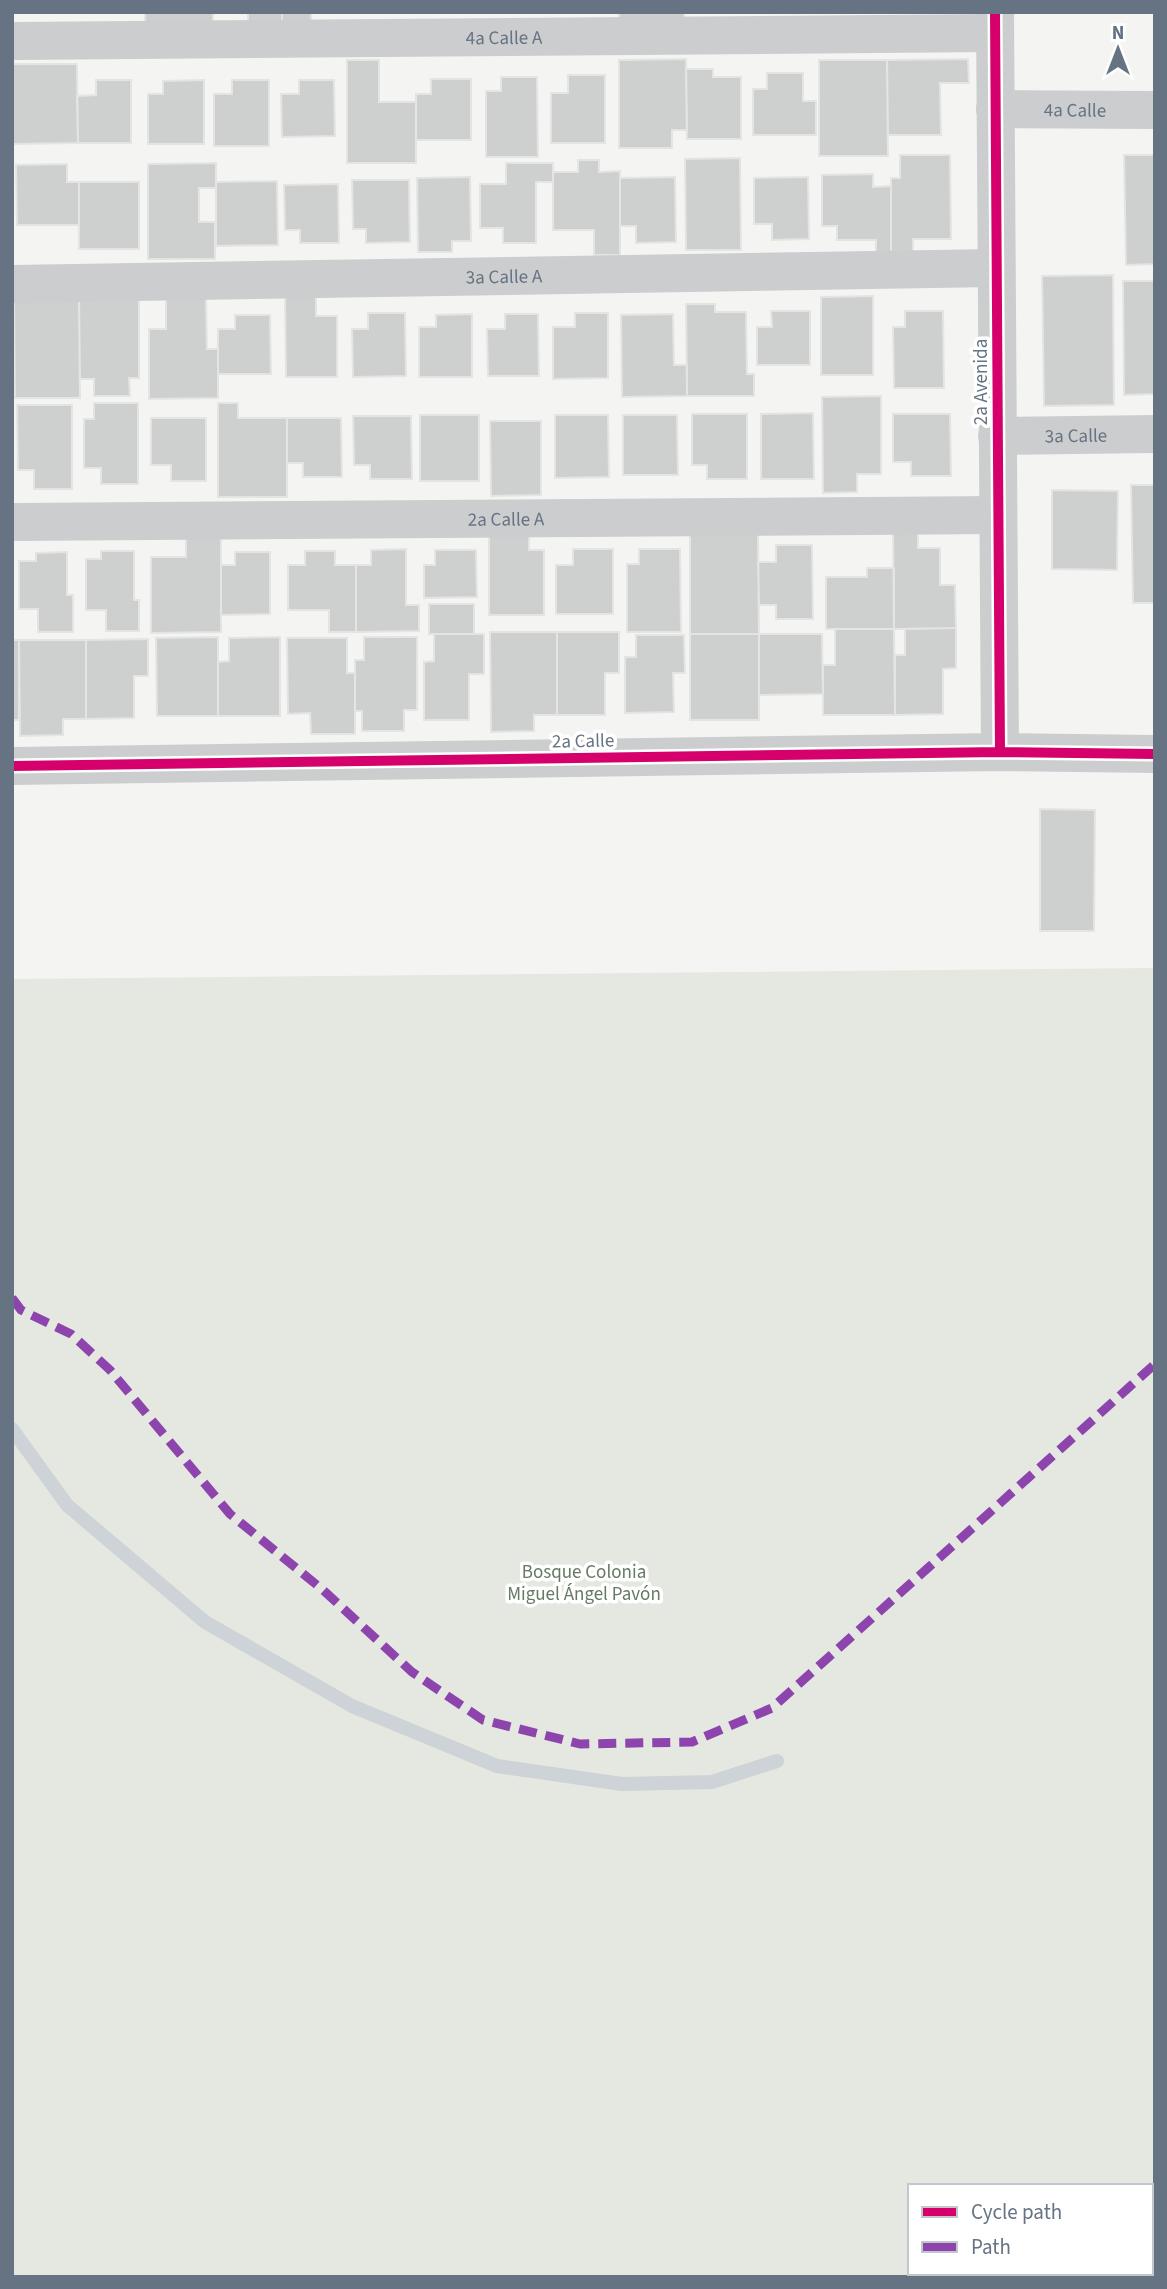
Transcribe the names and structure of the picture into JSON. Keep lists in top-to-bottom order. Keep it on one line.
{"streets":{"street":["4a Calle A","4a Calle","3a Calle A","2a Avenida","3a Calle","2a Calle A","2a Calle"]},"crossings":[["4a Calle A","2a Avenida"],["4a Calle","2a Avenida"],["3a Calle A","2a Avenida"],["2a Avenida","3a Calle"],["2a Avenida","2a Calle A"],["2a Avenida","2a Calle"]],"parks":["Bosque Colonia Miguel Ángel Pavón"],"legend":["Cycle path","Path"],"north":"top"}
